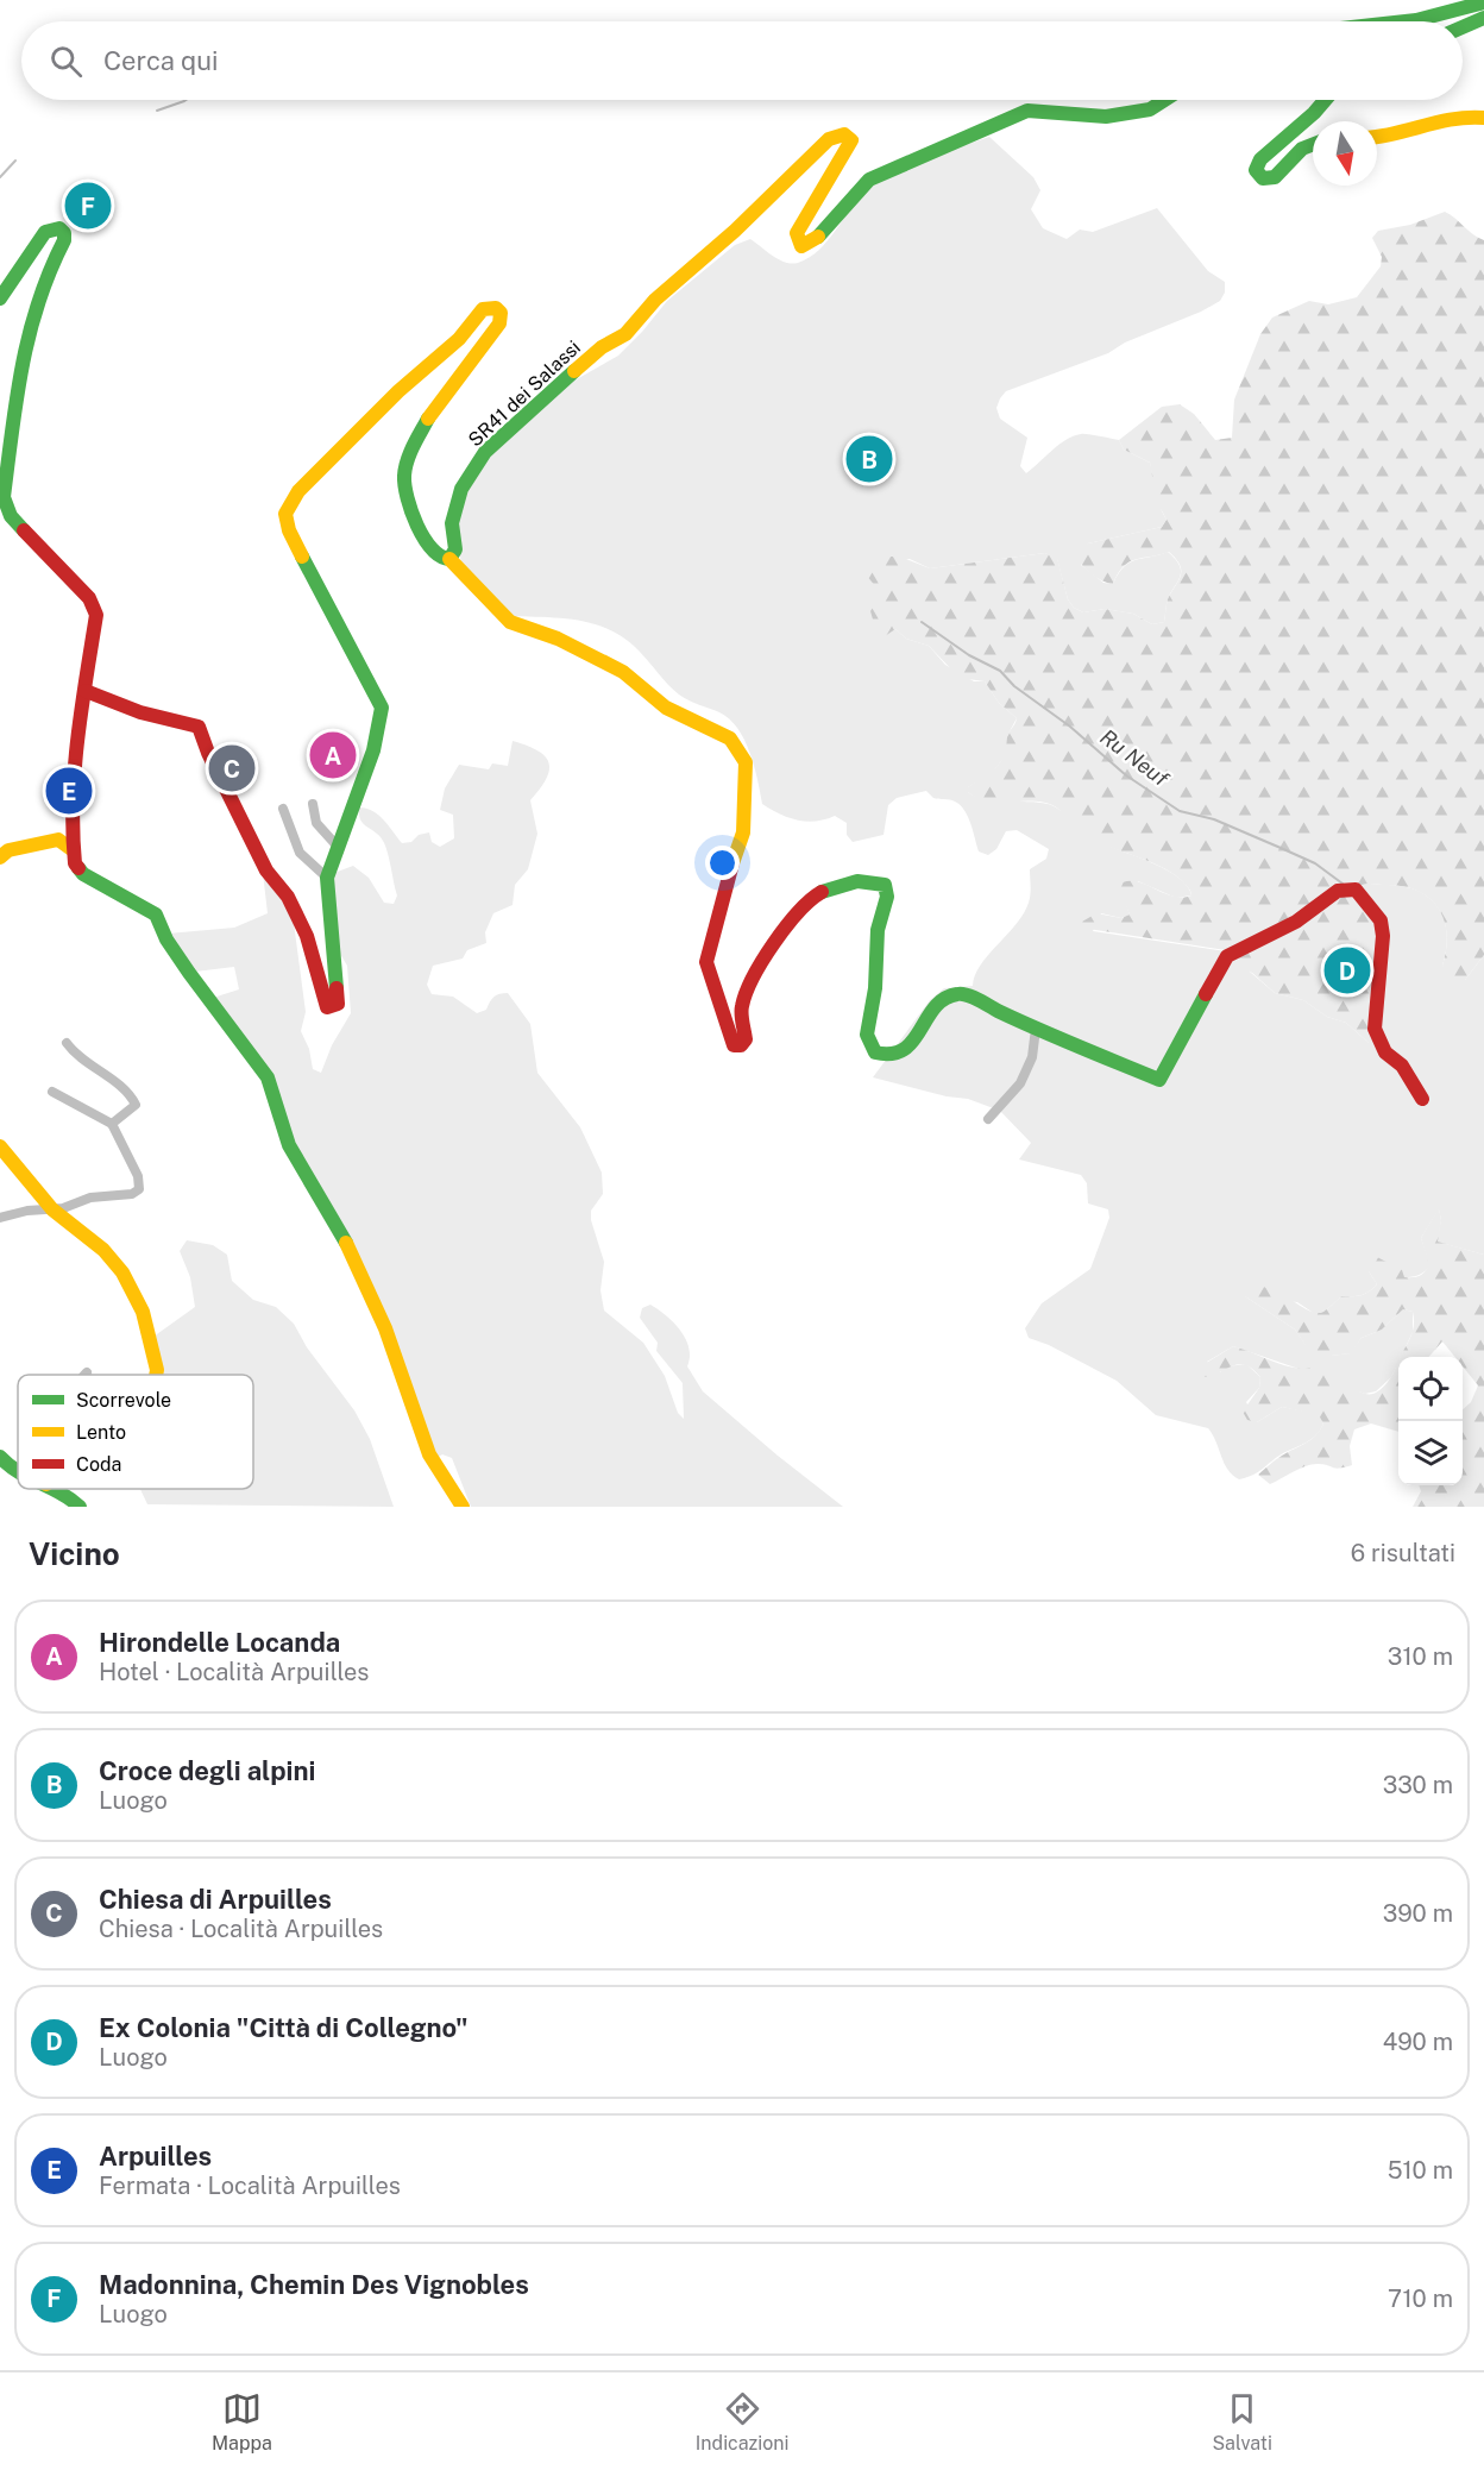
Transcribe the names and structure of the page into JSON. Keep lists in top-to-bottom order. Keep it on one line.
{"streets":{"street":["SR41 dei Salassi"]},"water":["Ru Neuf"],"legend":["Scorrevole","Lento","Coda"],"north":"bottom","page":{"search":"Cerca qui","pins":["F","B","A","C","E","D"],"heading":["Vicino","6 risultati"],"list":[{"mark":"A","name":"Hirondelle Locanda","note":"Hotel · Località Arpuilles","value":"310 m"},{"mark":"B","name":"Croce degli alpini","note":"Luogo","value":"330 m"},{"mark":"C","name":"Chiesa di Arpuilles","note":"Chiesa · Località Arpuilles","value":"390 m"},{"mark":"D","name":"Ex Colonia \"Città di Collegno\"","note":"Luogo","value":"490 m"},{"mark":"E","name":"Arpuilles","note":"Fermata · Località Arpuilles","value":"510 m"},{"mark":"F","name":"Madonnina, Chemin Des Vignobles","note":"Luogo","value":"710 m"}],"nav":["Mappa","Indicazioni","Salvati"]}}
